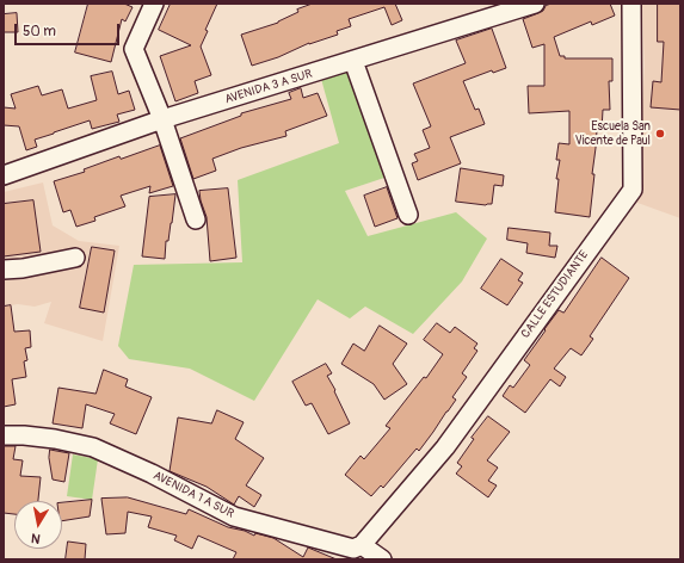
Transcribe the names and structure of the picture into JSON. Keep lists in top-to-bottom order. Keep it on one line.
{"streets":{"street":["AVENIDA 3 A SUR","CALLE ESTUDIANTE","AVENIDA 1 A SUR"]},"crossings":[["CALLE ESTUDIANTE","AVENIDA 1 A SUR"]],"places":["Escuela San Vicente de Paul"],"scale_bar":"50 m","north":"bottom"}
